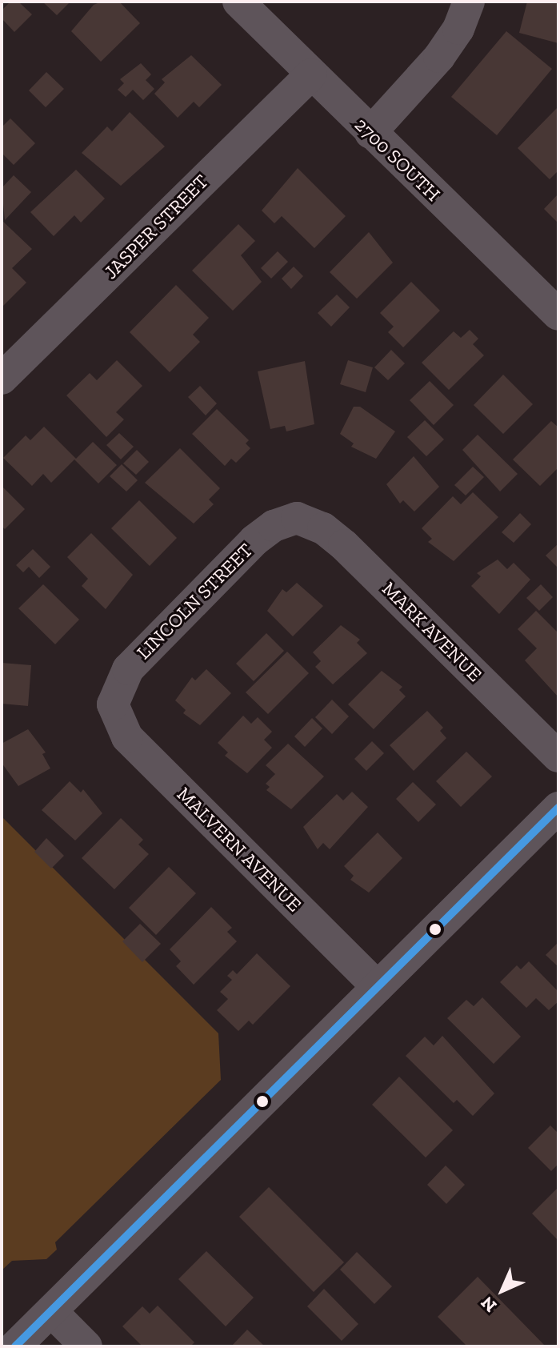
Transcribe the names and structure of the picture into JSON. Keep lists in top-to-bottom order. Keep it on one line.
{"streets":{"street":["2700 SOUTH","JASPER STREET","LINCOLN STREET","MARK AVENUE","MALVERN AVENUE"]},"crossings":[["2700 SOUTH","JASPER STREET"],["LINCOLN STREET","MARK AVENUE"],["LINCOLN STREET","MALVERN AVENUE"]],"north":"bottom left"}
